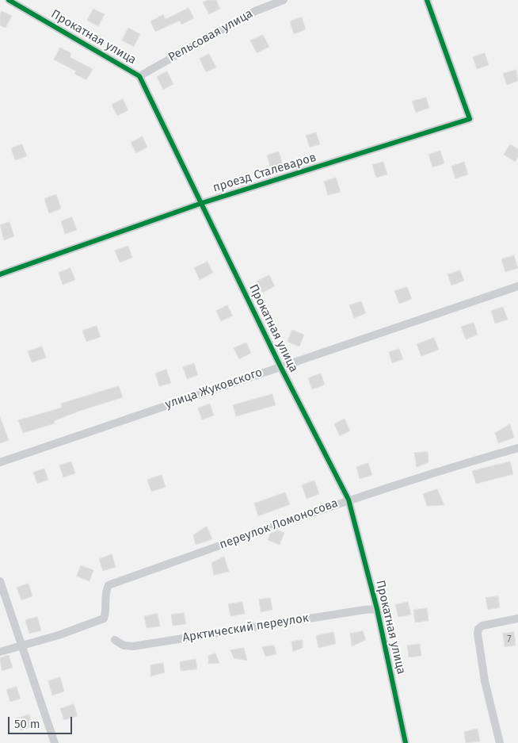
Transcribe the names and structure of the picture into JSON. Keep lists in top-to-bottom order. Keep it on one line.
{"streets":{"street":["Рельсовая улица","Прокатная улица","проезд Сталеваров","улица Жуковского","переулок Ломоносова","Арктический переулок"]},"crossings":[["Рельсовая улица","Прокатная улица"],["Прокатная улица","проезд Сталеваров"],["Прокатная улица","улица Жуковского"],["Прокатная улица","переулок Ломоносова"],["Прокатная улица","Арктический переулок"]],"house_numbers":["7"],"scale_bar":"50 m"}
